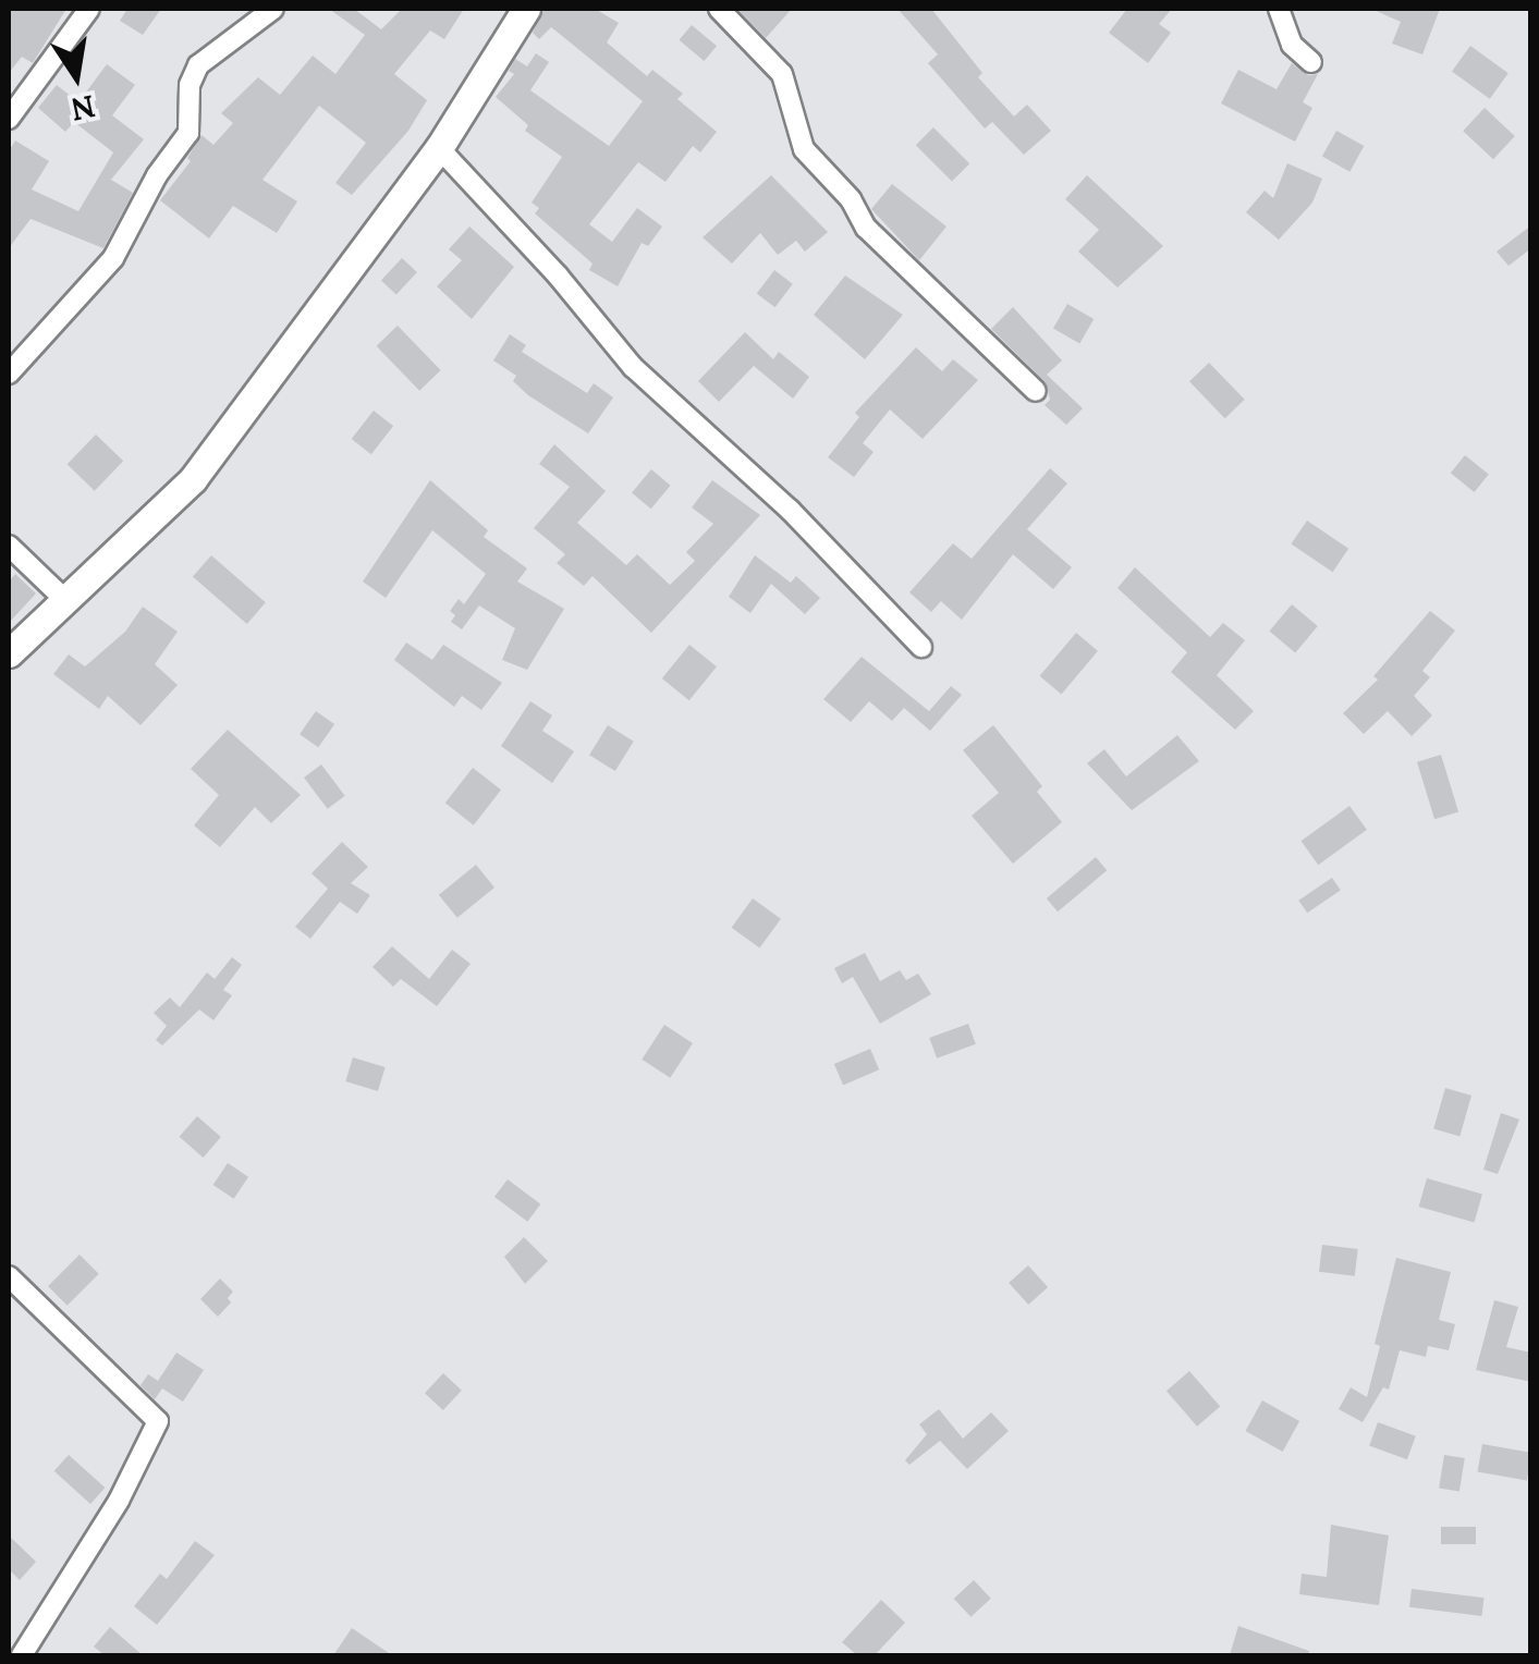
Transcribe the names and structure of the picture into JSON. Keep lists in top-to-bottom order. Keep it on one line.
{"north":"bottom"}
